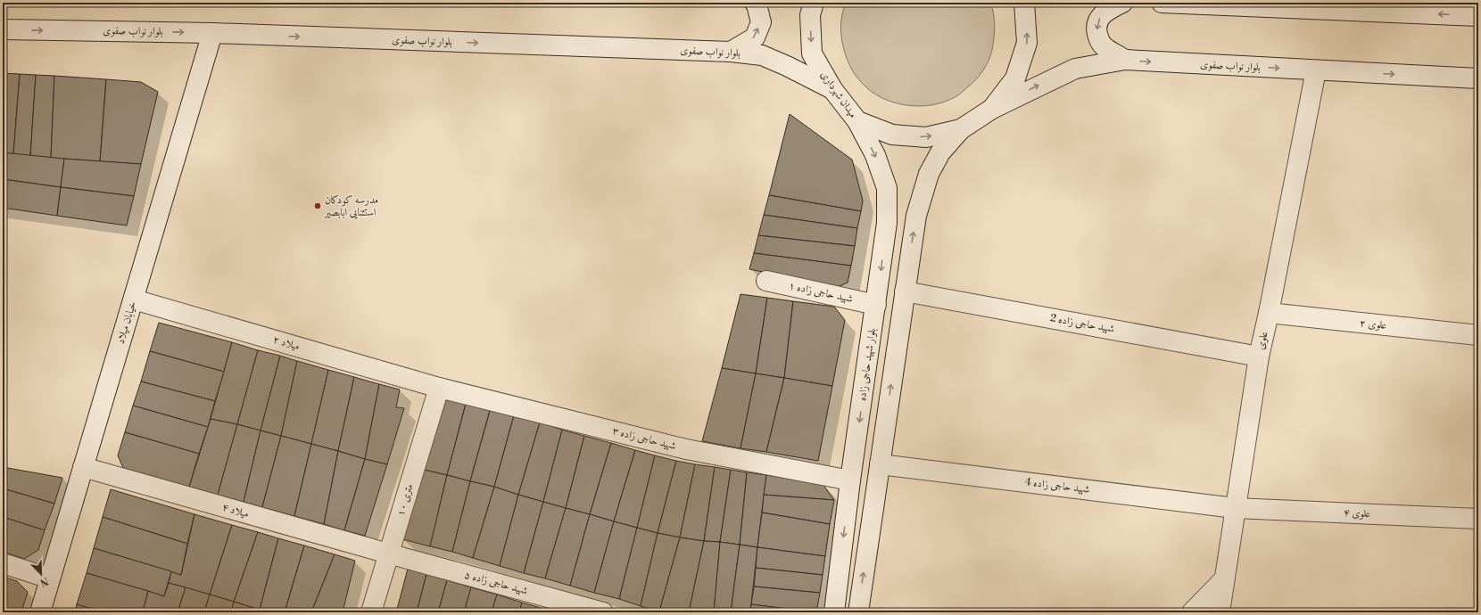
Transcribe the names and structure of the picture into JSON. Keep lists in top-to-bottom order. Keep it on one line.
{"streets":{"street":["بلوار نواب صفوی","میدان شهرداری","شهید حاجی زاده ۱","خیابان میلاد","شهید حاجی زاده 2","علوی ۲","علوی","میلاد ۲","بلوار شهید حاجی زاده","شهید حاجی زاده ۳","شهید حاجی زاده 4","۱۰ متری","میلاد ۴","علوی ۴","شهید حاجی زاده ۵"]},"crossings":[["بلوار نواب صفوی","میدان شهرداری"],["بلوار نواب صفوی","خیابان میلاد"],["بلوار نواب صفوی","علوی"],["میدان شهرداری","بلوار شهید حاجی زاده"],["شهید حاجی زاده ۱","بلوار شهید حاجی زاده"],["خیابان میلاد","میلاد ۲"],["خیابان میلاد","میلاد ۴"],["شهید حاجی زاده 2","علوی"],["علوی ۲","علوی"],["علوی","شهید حاجی زاده 4"],["علوی","علوی ۴"],["میلاد ۲","شهید حاجی زاده ۳"],["میلاد ۲","۱۰ متری"],["بلوار شهید حاجی زاده","شهید حاجی زاده ۳"],["شهید حاجی زاده ۳","۱۰ متری"],["شهید حاجی زاده 4","علوی ۴"],["۱۰ متری","میلاد ۴"],["۱۰ متری","شهید حاجی زاده ۵"],["میلاد ۴","شهید حاجی زاده ۵"]],"one_way":["بلوار نواب صفوی"],"places":["مدرسه کودکان استثنایی ابابصیر"],"north":"bottom right"}
